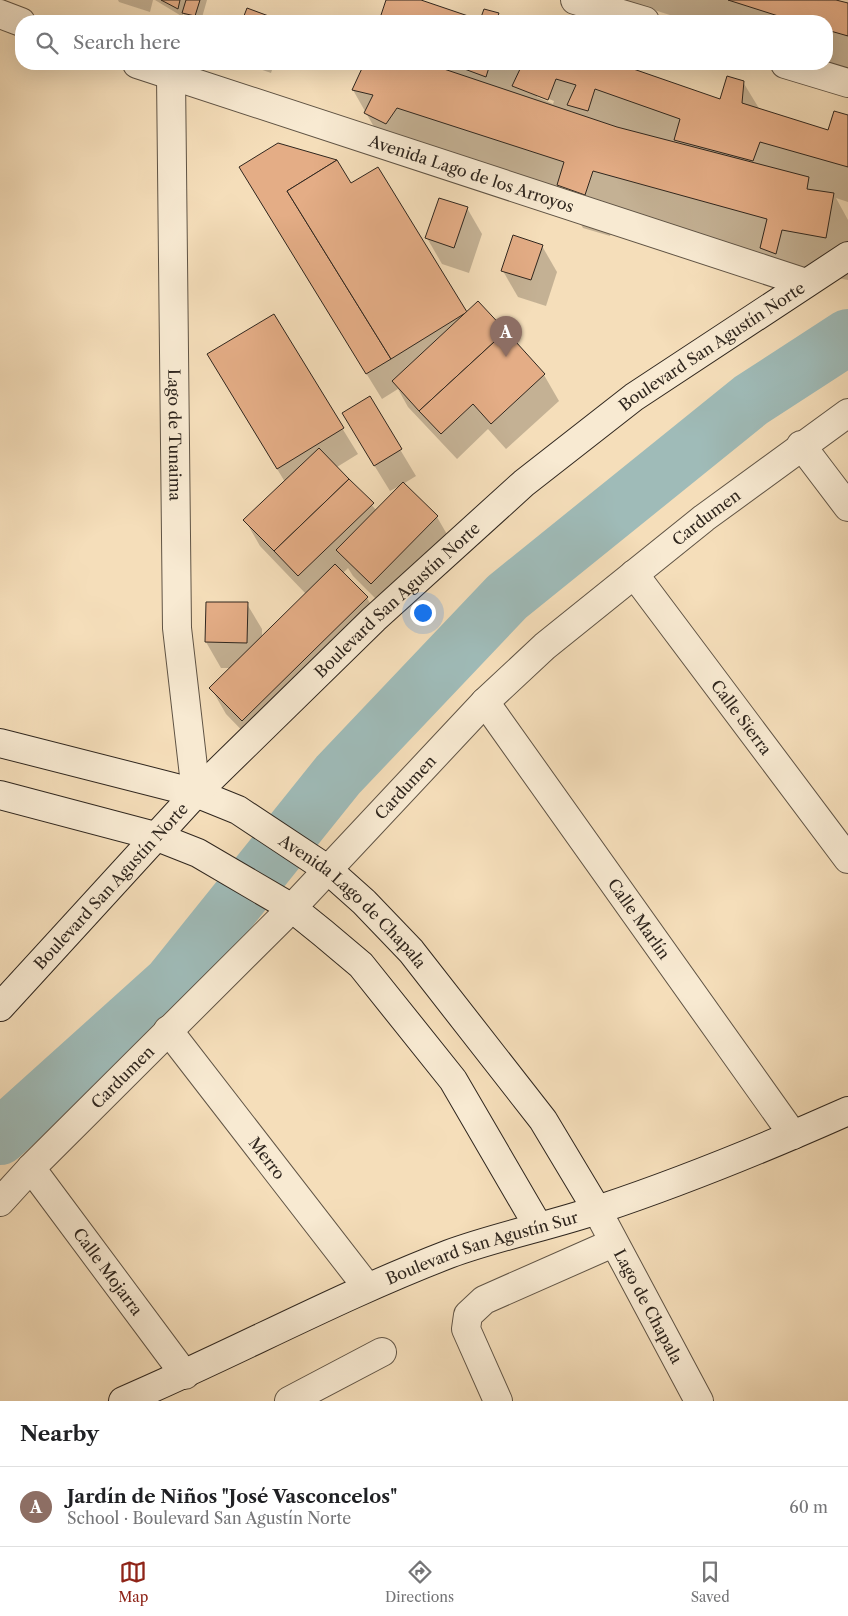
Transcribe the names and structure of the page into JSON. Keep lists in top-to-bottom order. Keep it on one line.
{"streets":{"street":["Avenida Lago de los Arroyos","Boulevard San Agustín Norte","Lago de Tunaima","Cardumen","Calle Sierra","Avenida Lago de Chapala","Calle Marlín","Merro","Boulevard San Agustín Sur","Calle Mojarra","Lago de Chapala"]},"crossings":[["Avenida Lago de los Arroyos","Boulevard San Agustín Norte"],["Avenida Lago de los Arroyos","Lago de Tunaima"],["Boulevard San Agustín Norte","Lago de Tunaima"],["Boulevard San Agustín Norte","Avenida Lago de Chapala"],["Lago de Tunaima","Avenida Lago de Chapala"],["Cardumen","Calle Sierra"],["Cardumen","Avenida Lago de Chapala"],["Cardumen","Calle Marlín"],["Cardumen","Merro"],["Cardumen","Calle Mojarra"],["Avenida Lago de Chapala","Boulevard San Agustín Sur"],["Avenida Lago de Chapala","Lago de Chapala"],["Calle Marlín","Boulevard San Agustín Sur"],["Merro","Boulevard San Agustín Sur"],["Boulevard San Agustín Sur","Calle Mojarra"],["Boulevard San Agustín Sur","Lago de Chapala"]],"page":{"search":"Search here","pins":"A","heading":"Nearby","list":[{"mark":"A","name":"Jardín de Niños \"José Vasconcelos\"","note":"School · Boulevard San Agustín Norte","value":"60 m"}],"nav":["Map","Directions","Saved"]}}
